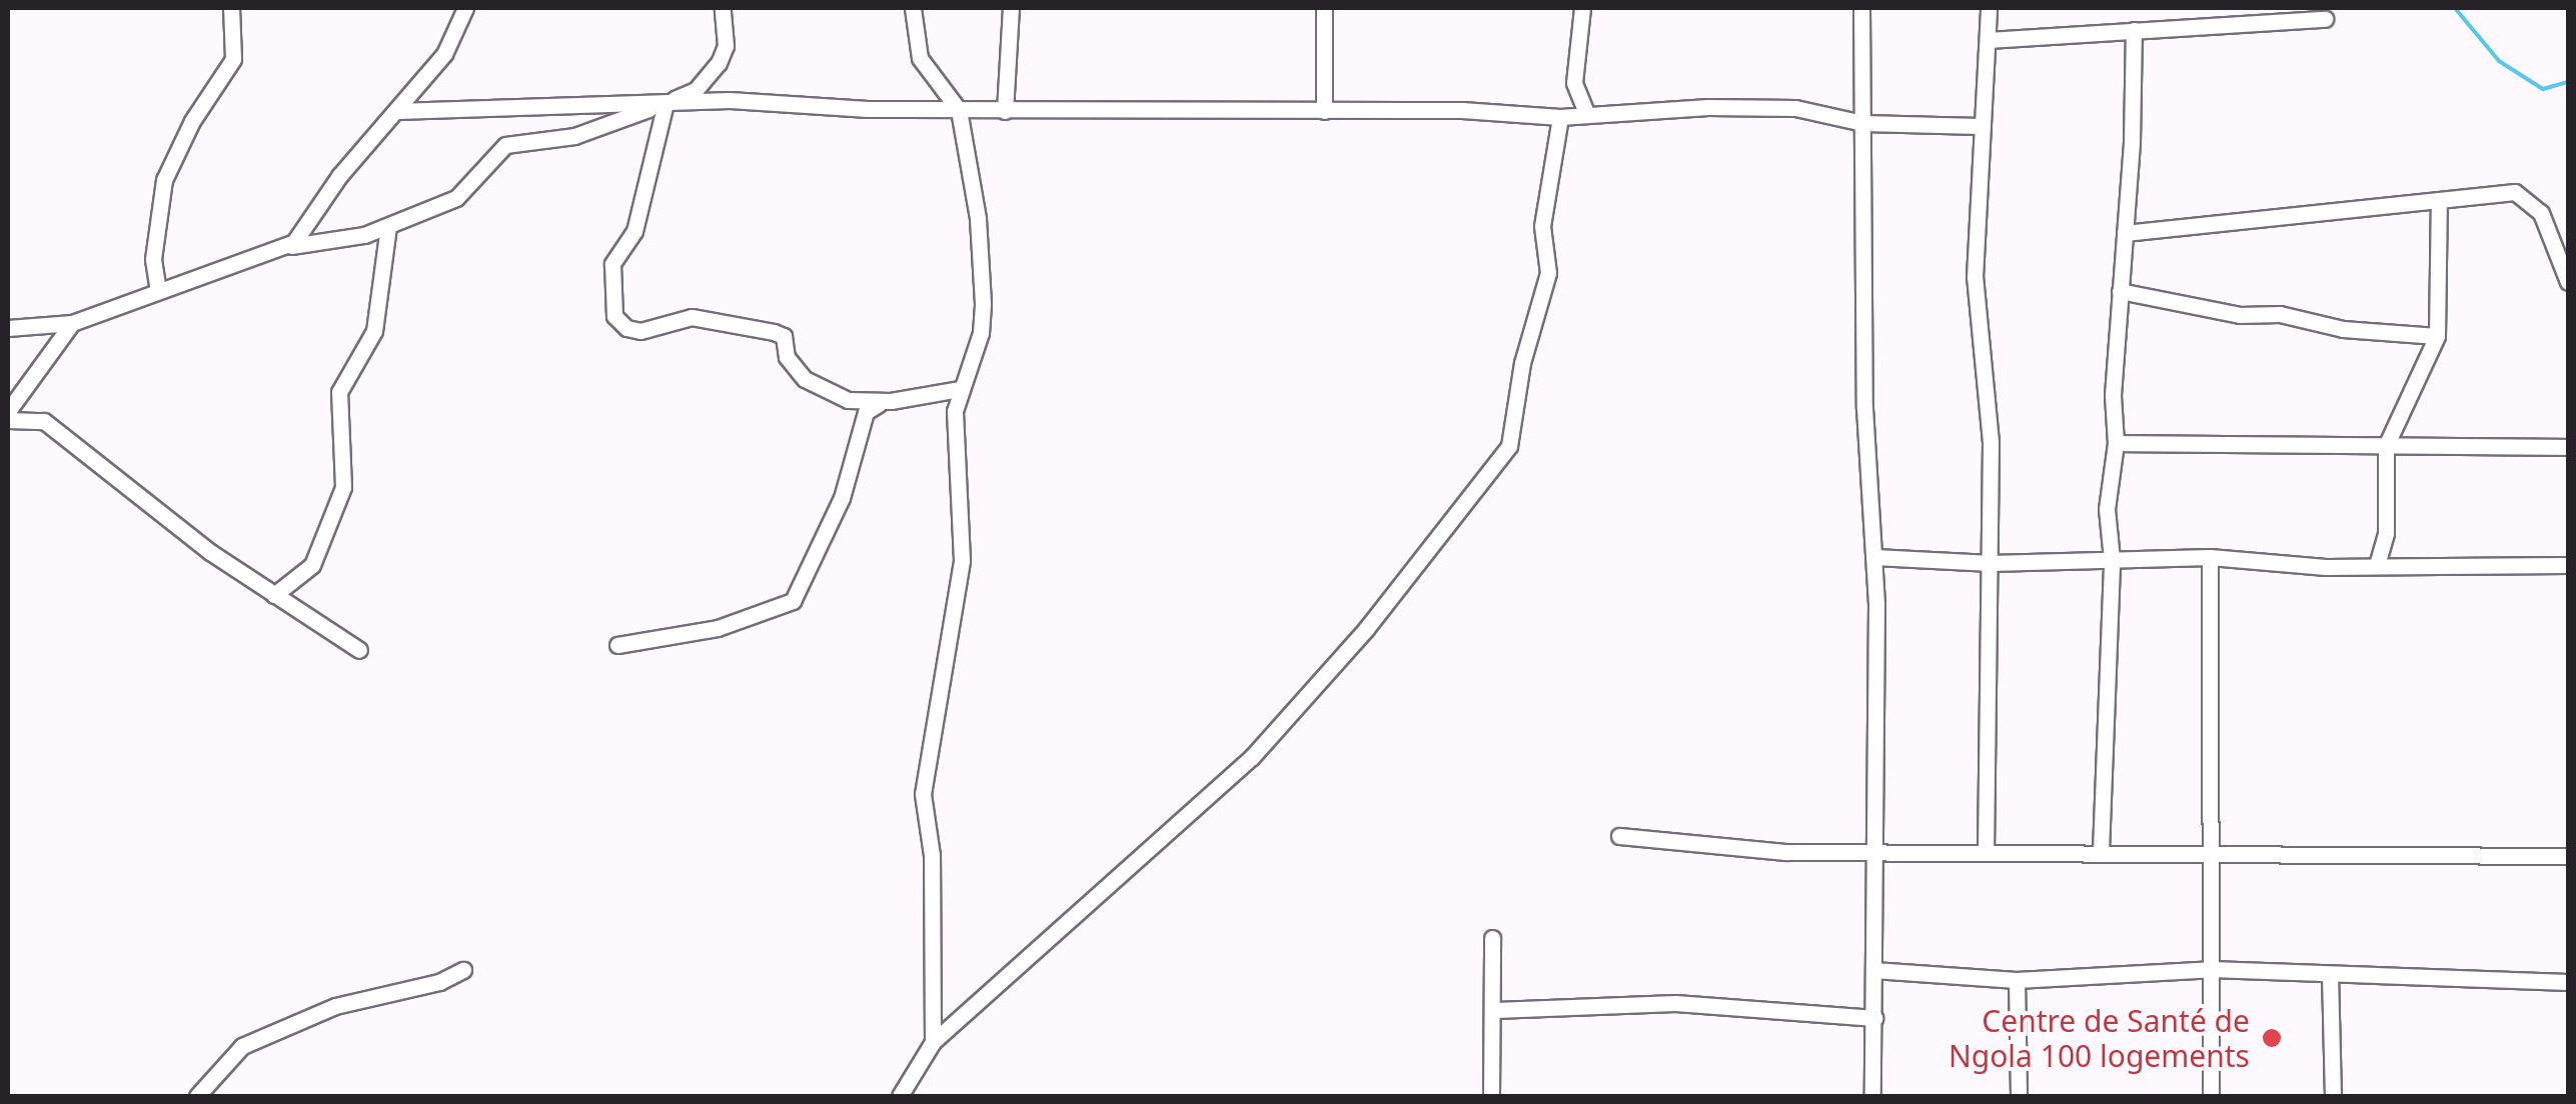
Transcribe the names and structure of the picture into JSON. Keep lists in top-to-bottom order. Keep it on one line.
{"places":["Centre de Santé de Ngola 100 logements"]}
